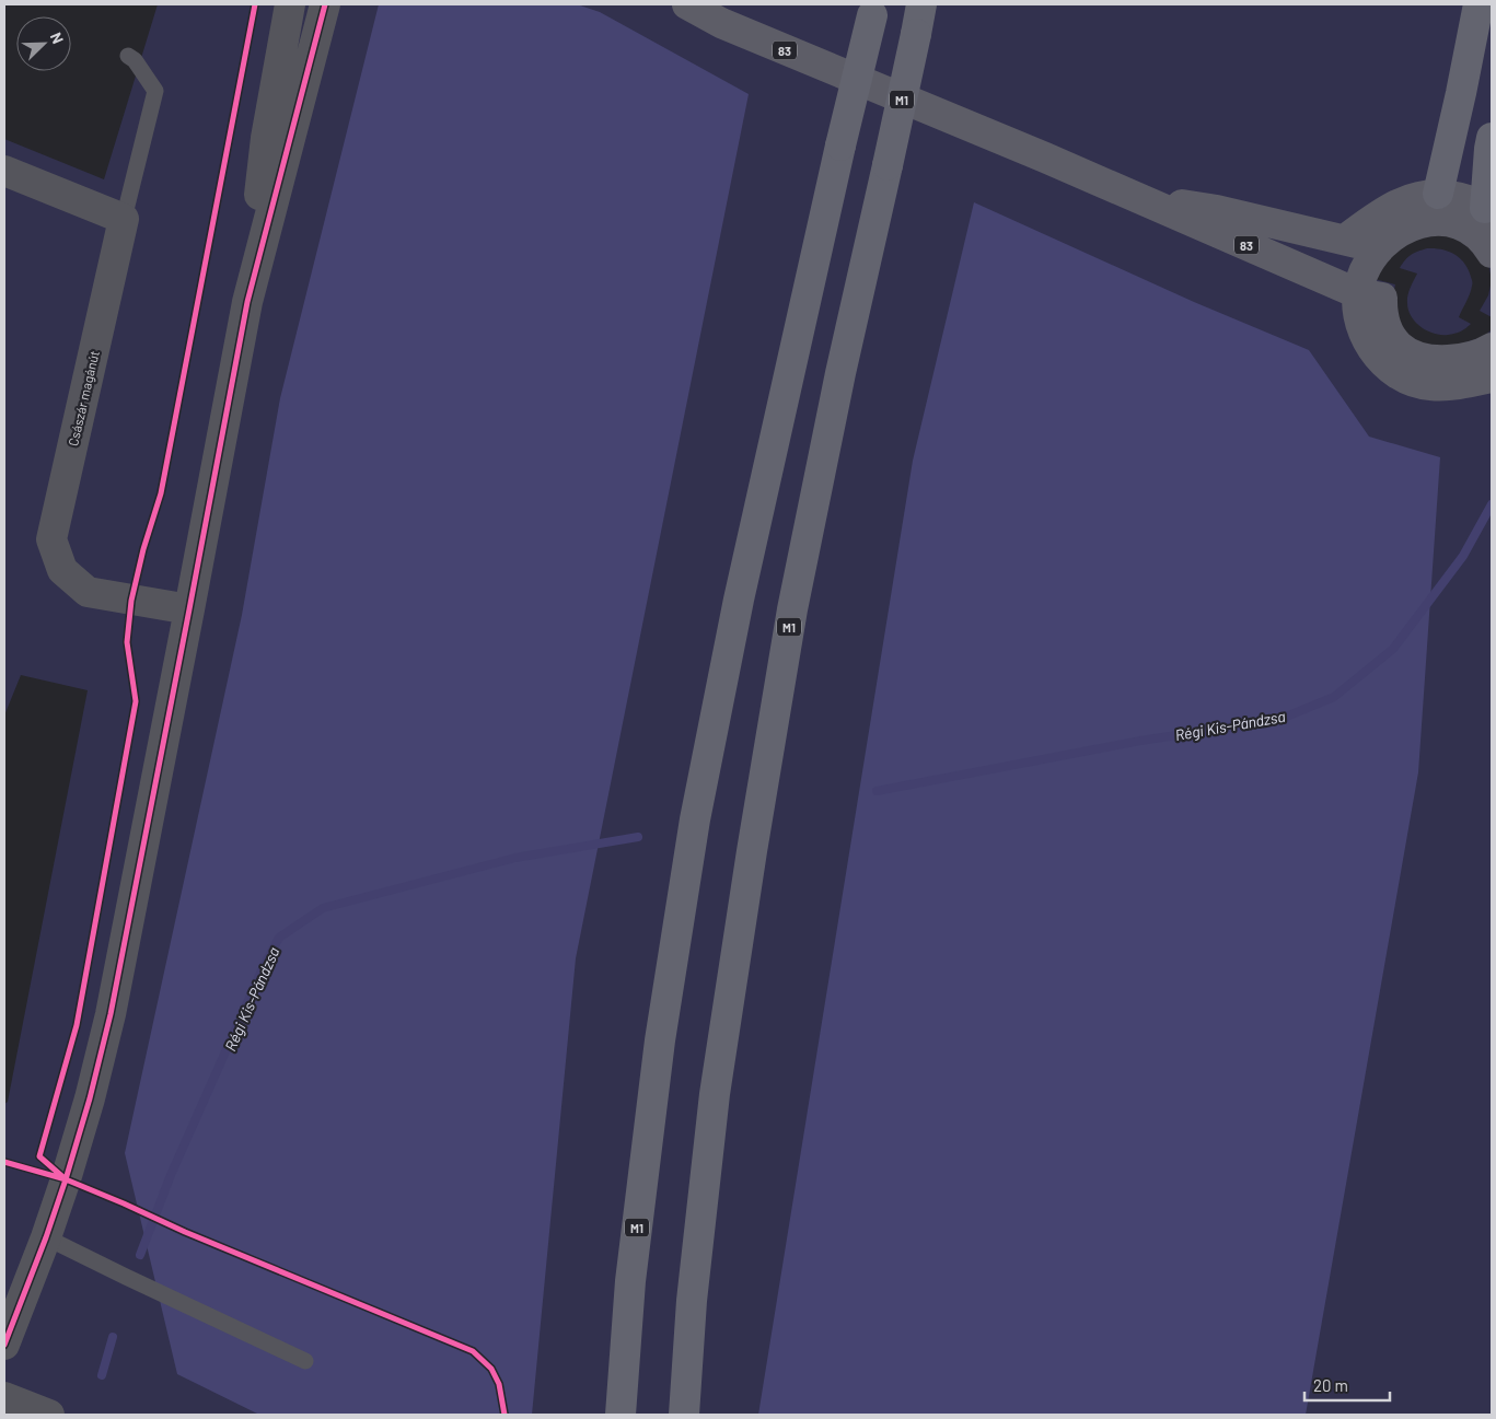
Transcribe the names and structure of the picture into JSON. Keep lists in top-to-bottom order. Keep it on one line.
{"streets":{"highway":["M1"],"main road":["83"],"street":["Császár magánút"]},"water":["Régi Kis-Pándzsa"],"scale_bar":"20 m","north":"top right"}
